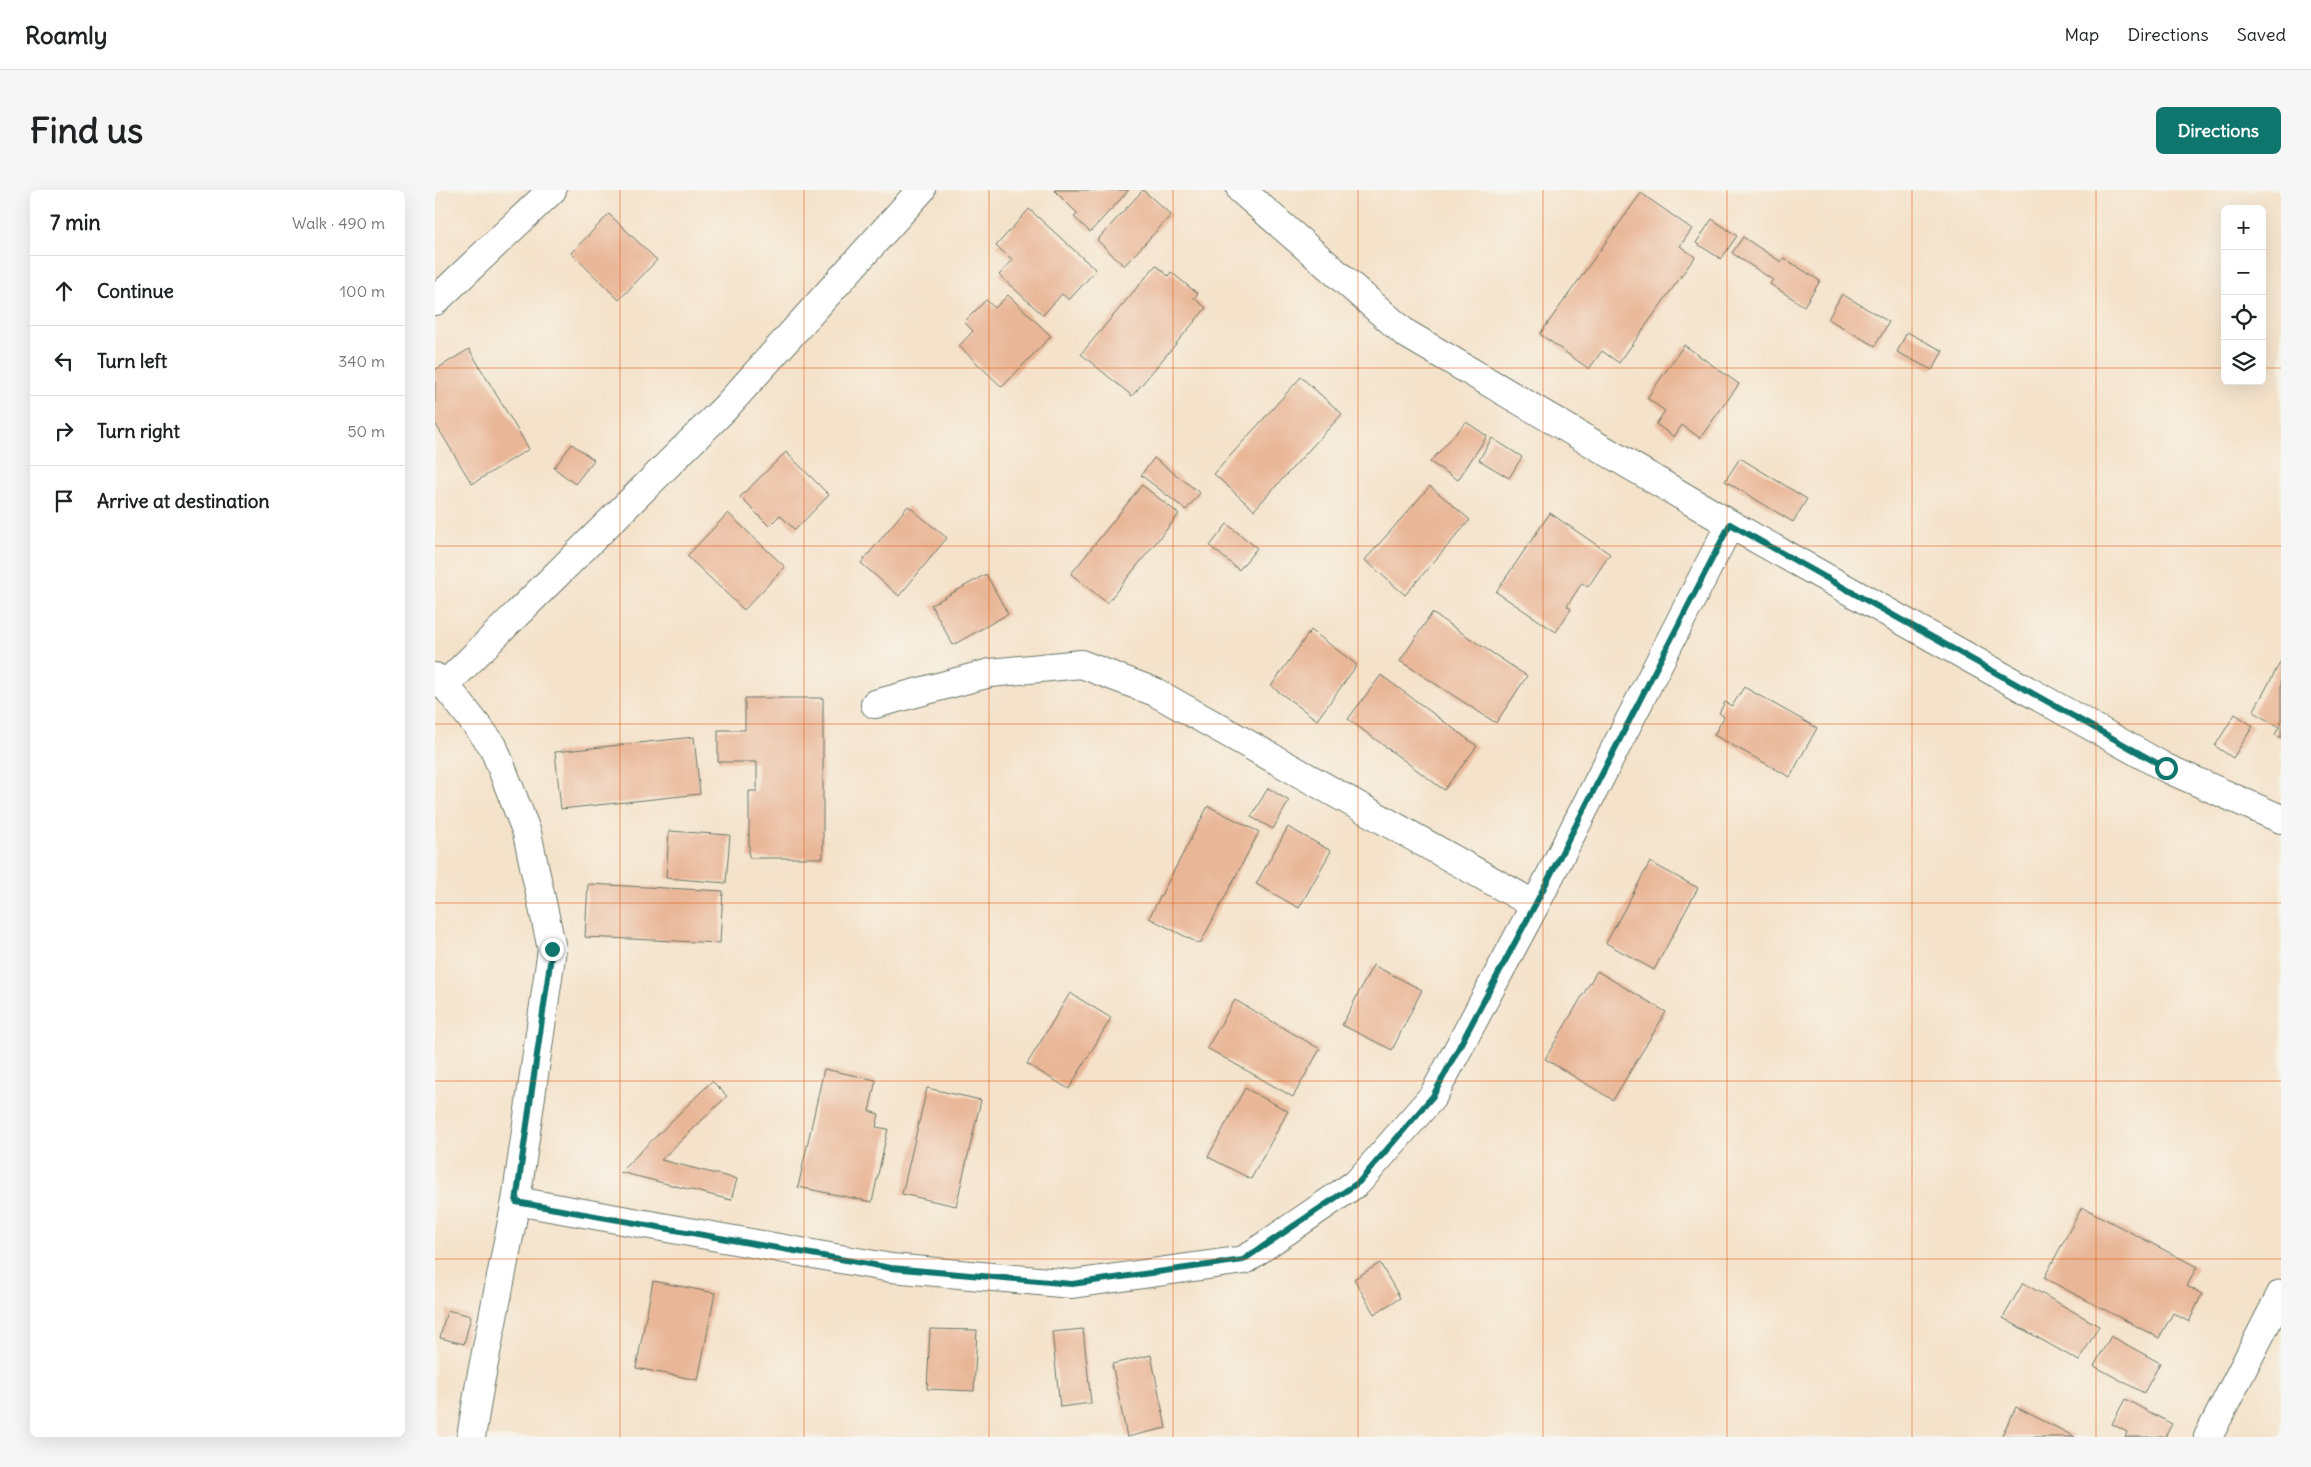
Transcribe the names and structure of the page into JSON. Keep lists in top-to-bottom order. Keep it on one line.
{"page":{"header":"Roamly","nav":["Map","Directions","Saved"],"buttons":"Directions","title":"Find us","heading":["7 min","Walk · 490 m"],"map_buttons":["+","−"],"list":[["Continue","100 m"],["Turn left","340 m"],["Turn right","50 m"],"Arrive at destination"]}}
